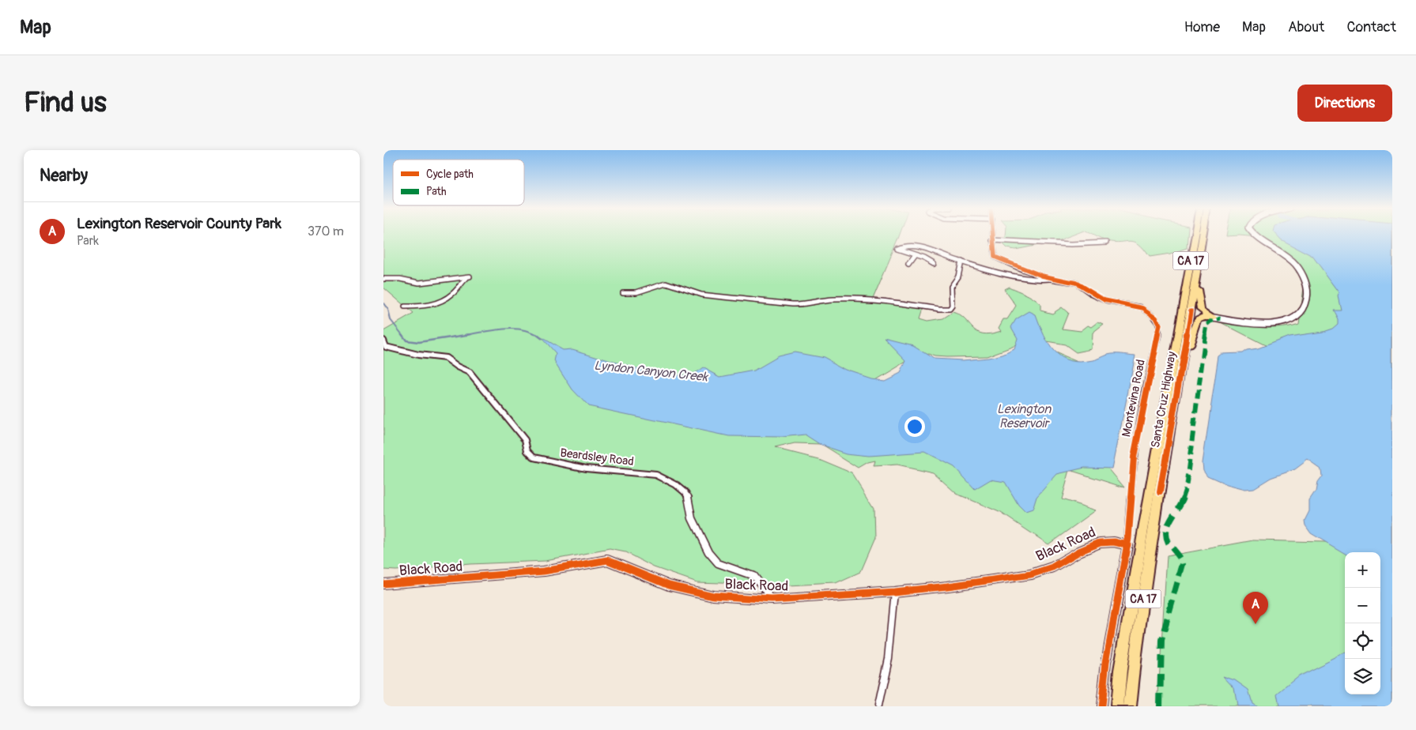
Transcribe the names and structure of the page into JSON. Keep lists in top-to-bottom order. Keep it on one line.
{"streets":{"highway":["CA 17","Santa Cruz Highway"],"street":["Montevina Road","Beardsley Road","Black Road"]},"crossings":[["Montevina Road","Black Road"],["Beardsley Road","Black Road"]],"water":["Lyndon Canyon Creek","Lexington Reservoir"],"legend":["Cycle path","Path"],"page":{"header":"Map","nav":["Home","Map","About","Contact"],"buttons":"Directions","title":"Find us","heading":"Nearby","list":[{"mark":"A","name":"Lexington Reservoir County Park","note":"Park","value":"370 m"}],"map_buttons":["+","−"],"pins":"A"}}
